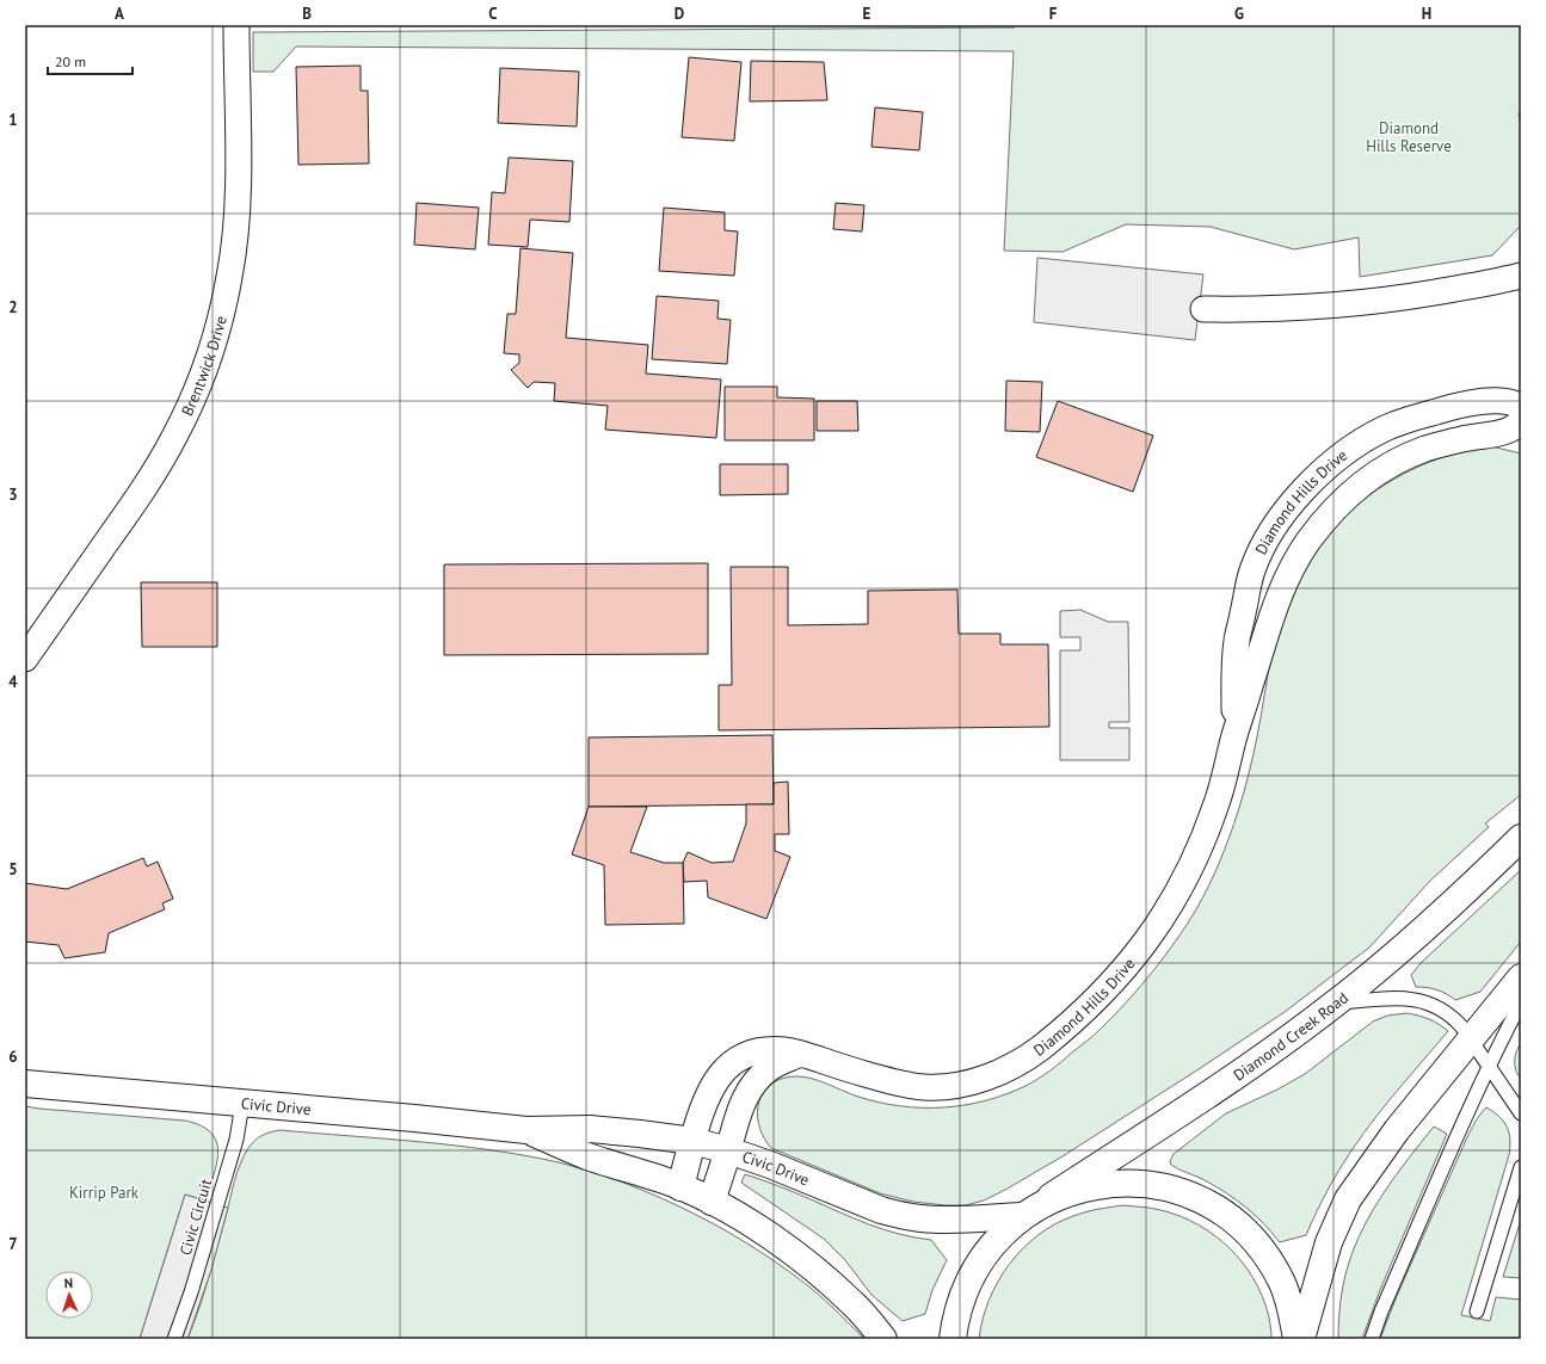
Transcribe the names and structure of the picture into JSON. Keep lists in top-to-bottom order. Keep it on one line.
{"streets":{"main road":["Diamond Hills Drive","Diamond Creek Road","Civic Drive"],"street":["Brentwick Drive"],"lane":["Civic Circuit"]},"crossings":[["Diamond Hills Drive","Civic Drive"],["Diamond Creek Road","Civic Drive"],["Civic Drive","Civic Circuit"]],"parks":["Diamond Hills Reserve","Kirrip Park"],"scale_bar":"20 m","north":"top","grid":{"columns":["A","B","C","D","E","F","G","H"],"rows":["1","2","3","4","5","6","7"]}}
